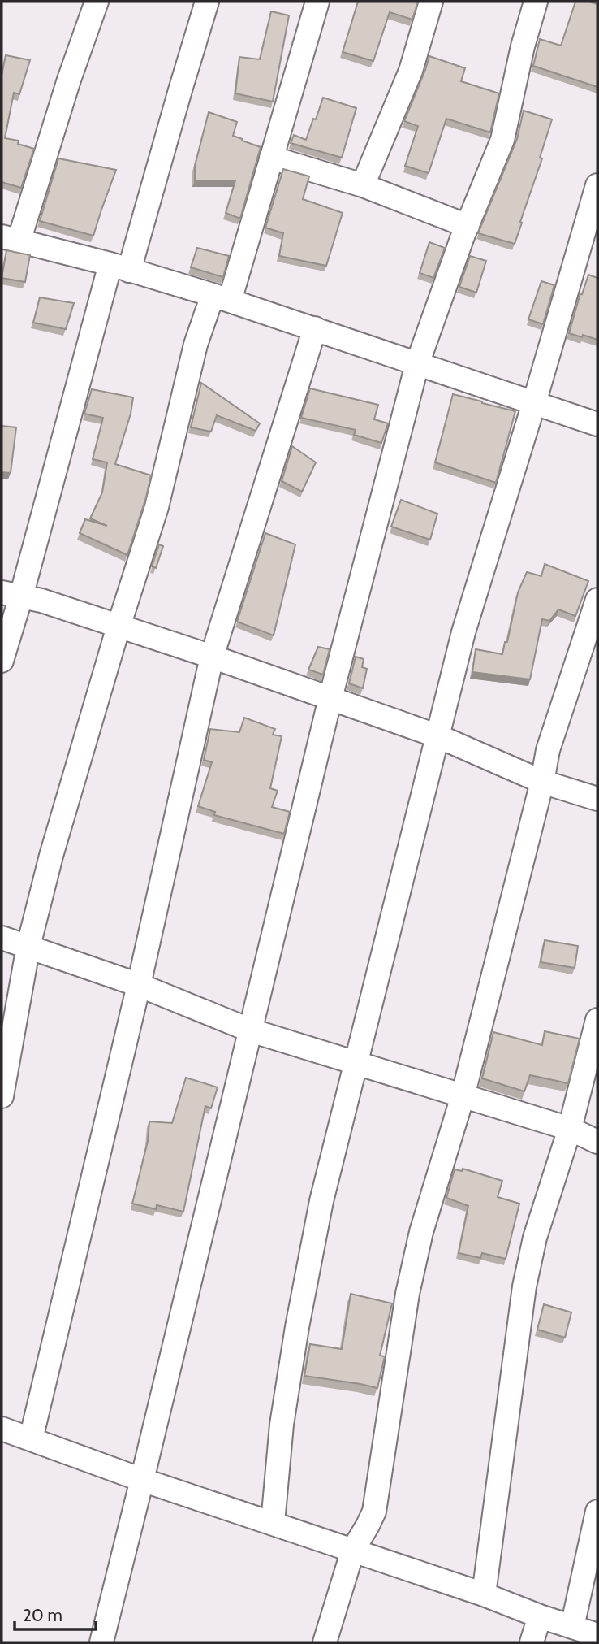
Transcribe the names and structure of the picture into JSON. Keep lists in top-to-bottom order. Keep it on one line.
{"scale_bar":"20 m"}
